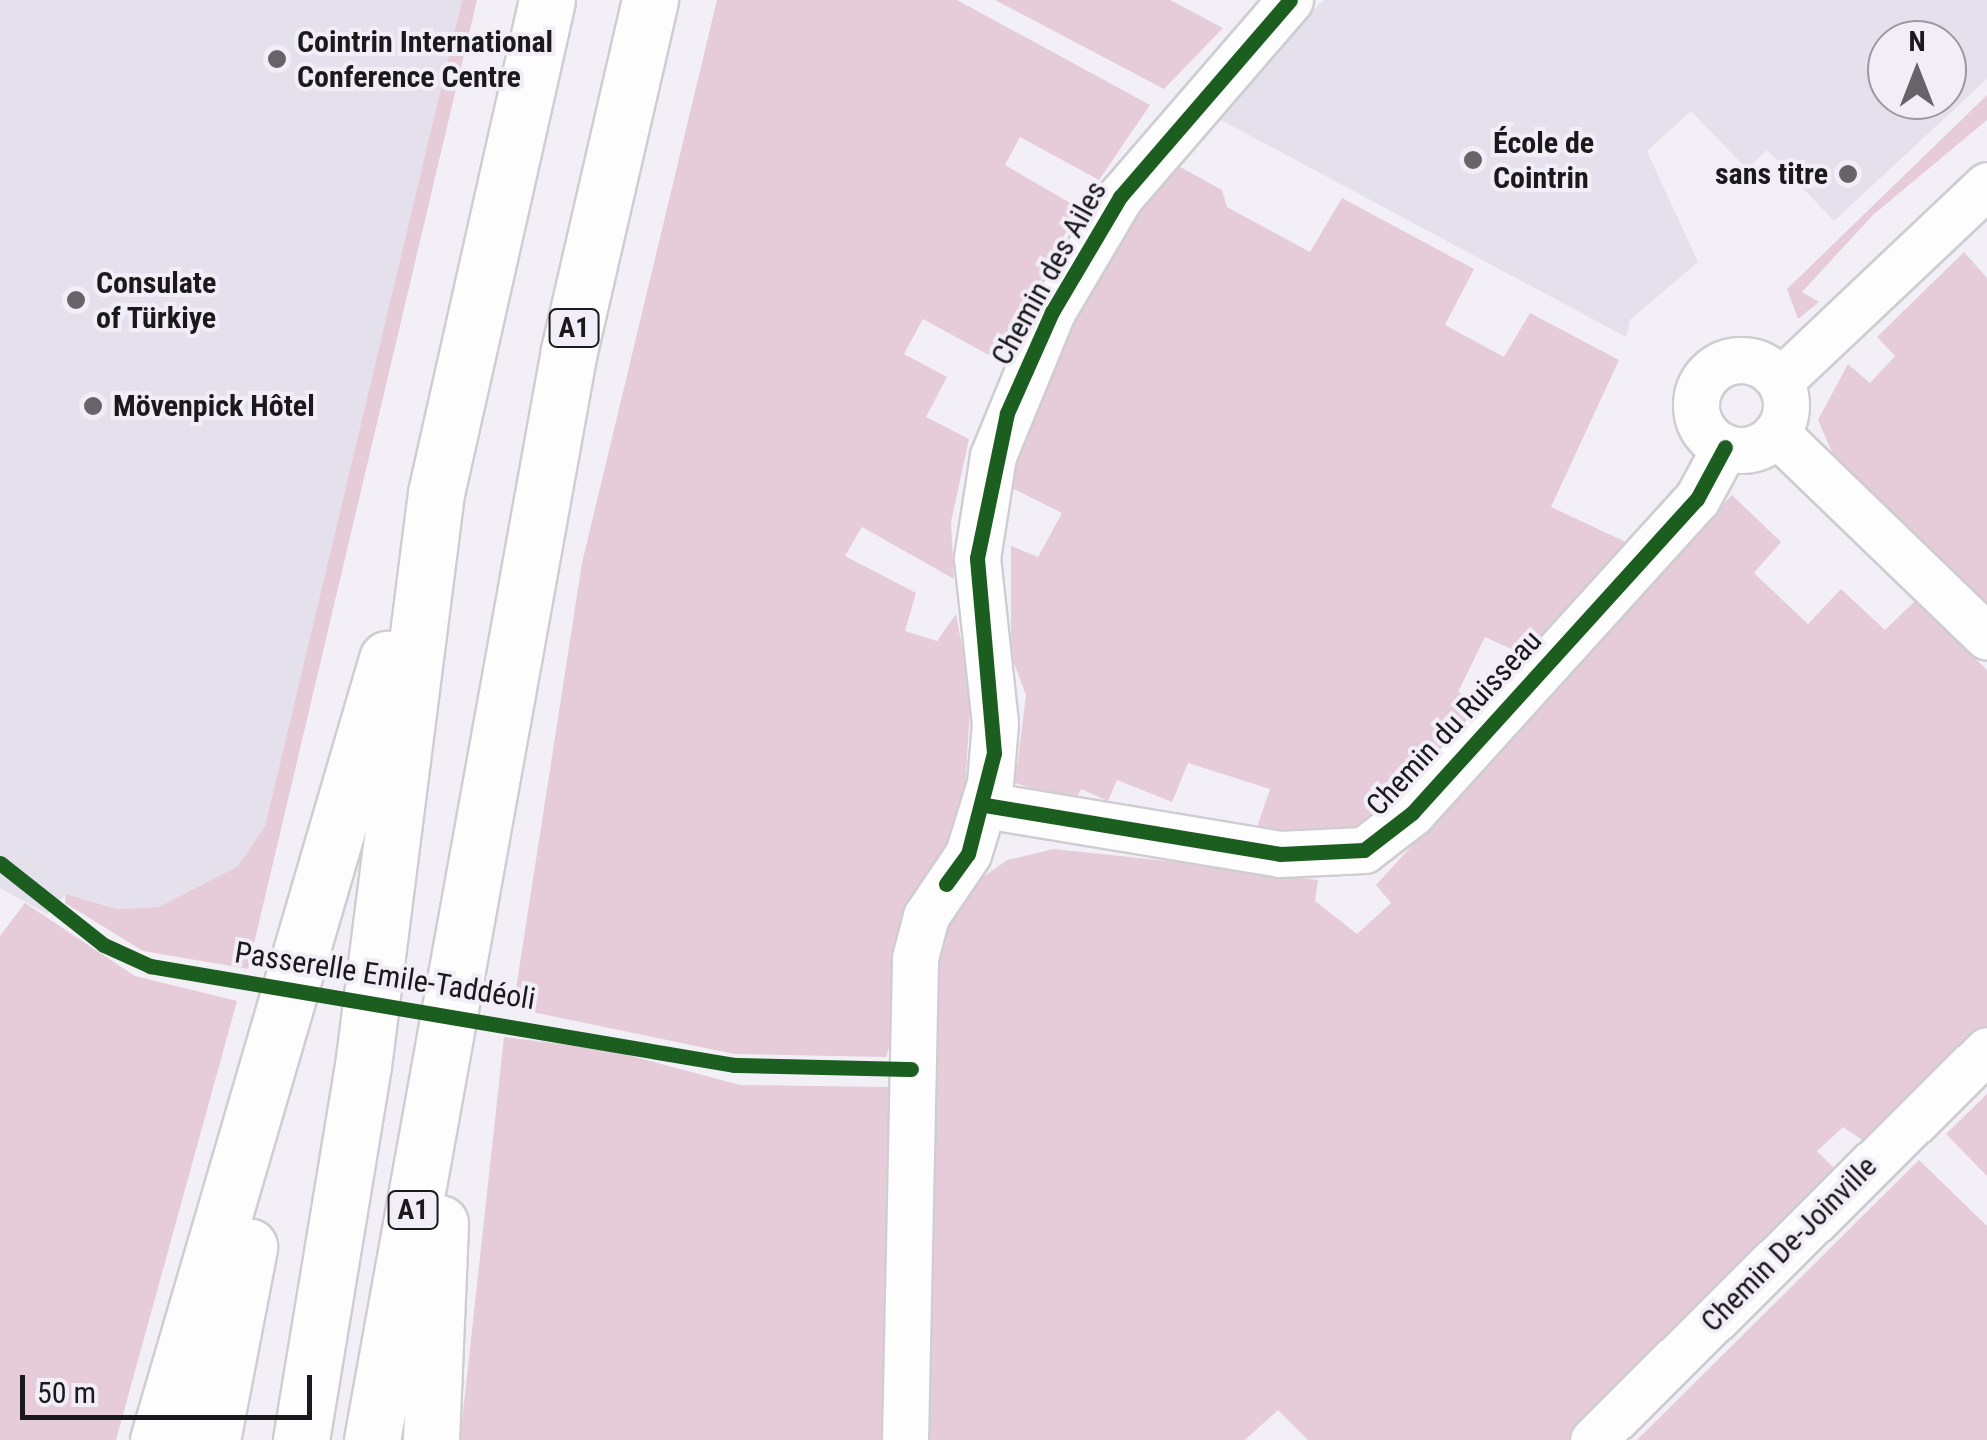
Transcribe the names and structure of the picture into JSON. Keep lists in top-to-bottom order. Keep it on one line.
{"streets":{"highway":["A1"],"street":["Chemin des Ailes","Chemin du Ruisseau","Chemin De-Joinville"],"cycle path":["Passerelle Emile-Taddéoli"]},"crossings":[["Chemin des Ailes","Chemin du Ruisseau"]],"places":["Cointrin International Conference Centre","École de Cointrin","sans titre","Consulate of Türkiye","Mövenpick Hôtel"],"scale_bar":"50 m","north":"top"}
